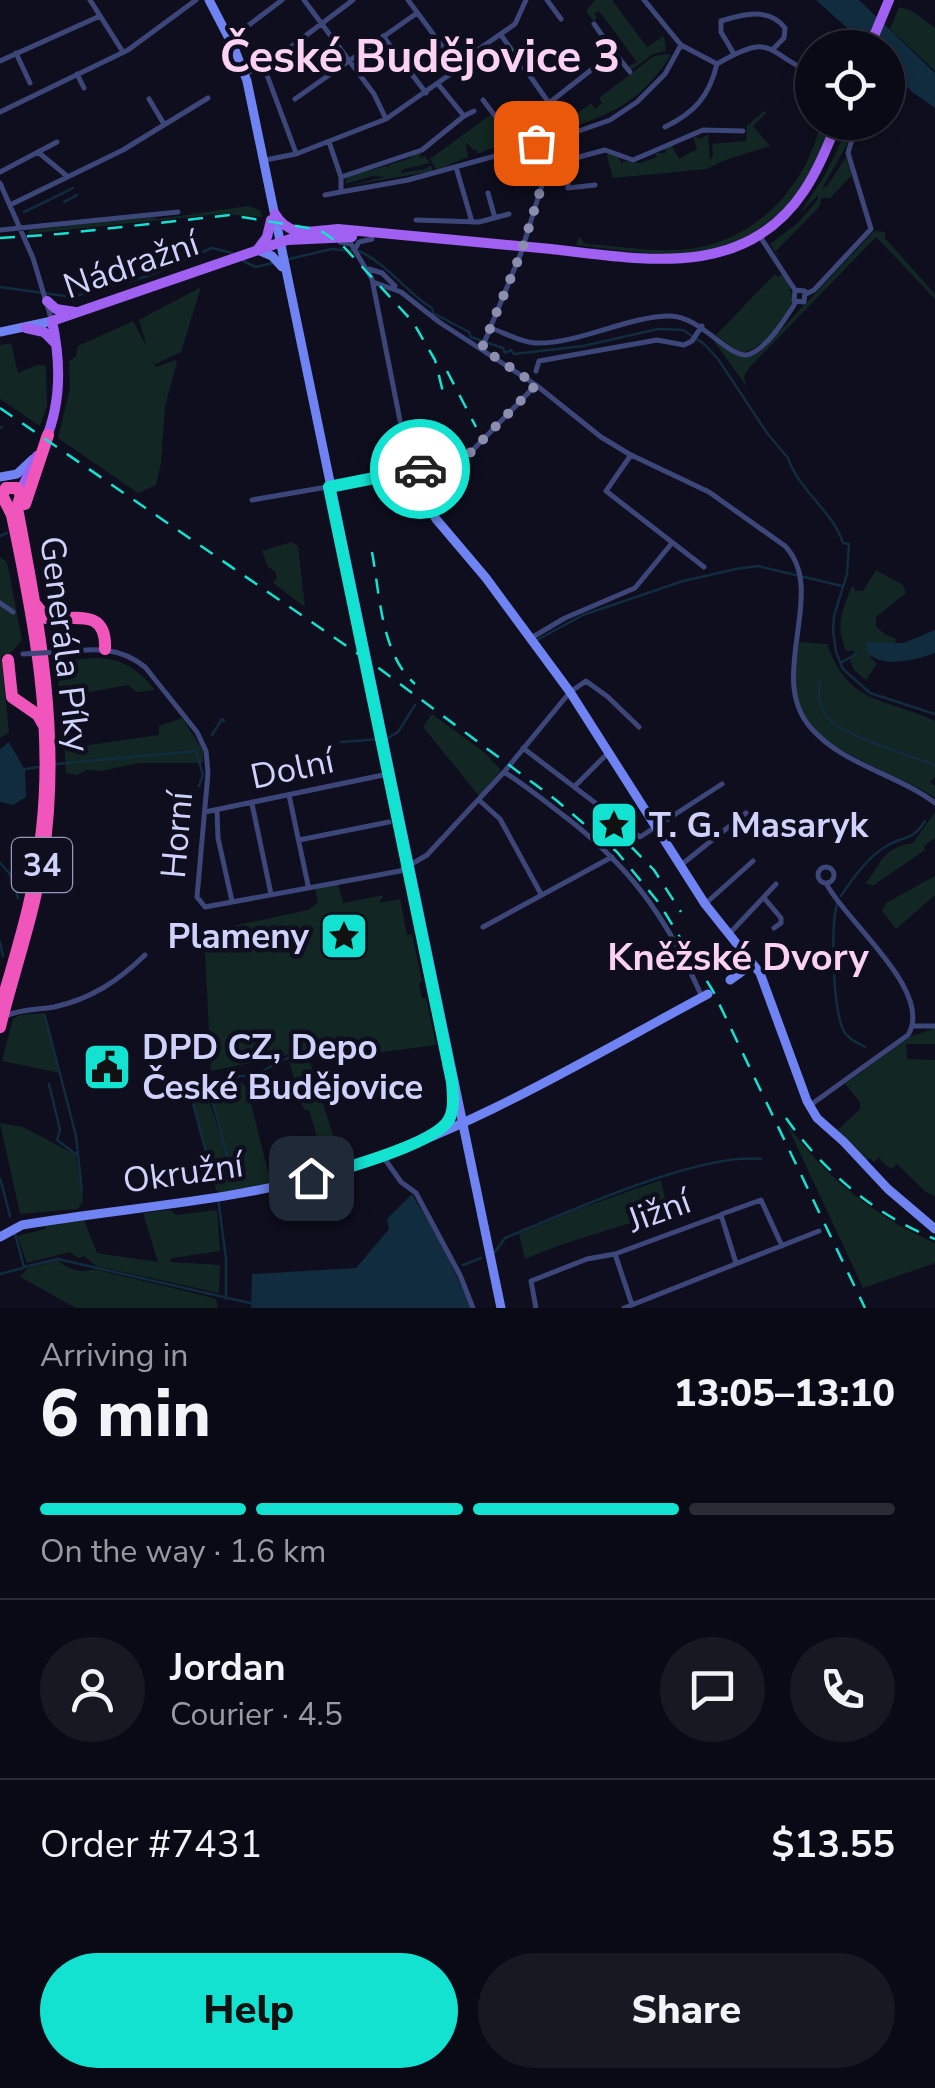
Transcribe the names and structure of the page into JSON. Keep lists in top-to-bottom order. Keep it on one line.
{"streets":{"highway":["Generála Píky","34"],"main road":["Nádražní","Okružní"],"street":["Dolní","Horní","Jižní"]},"crossings":[["Nádražní","34"],["Generála Píky","34"],["Dolní","Horní"]],"districts":["České Budějovice 3","Kněžské Dvory"],"places":{"place":["T. G. Masaryk","Plameny"],"public building":["DPD CZ, Depo České Budějovice"]},"page":{"heading":["6 min","Arriving in","13:05–13:10"],"panel":["Jordan","Courier · 4.5","Order #7431","$13.55"],"bar":"On the way · 1.6 km","buttons":["Help","Share"]}}
